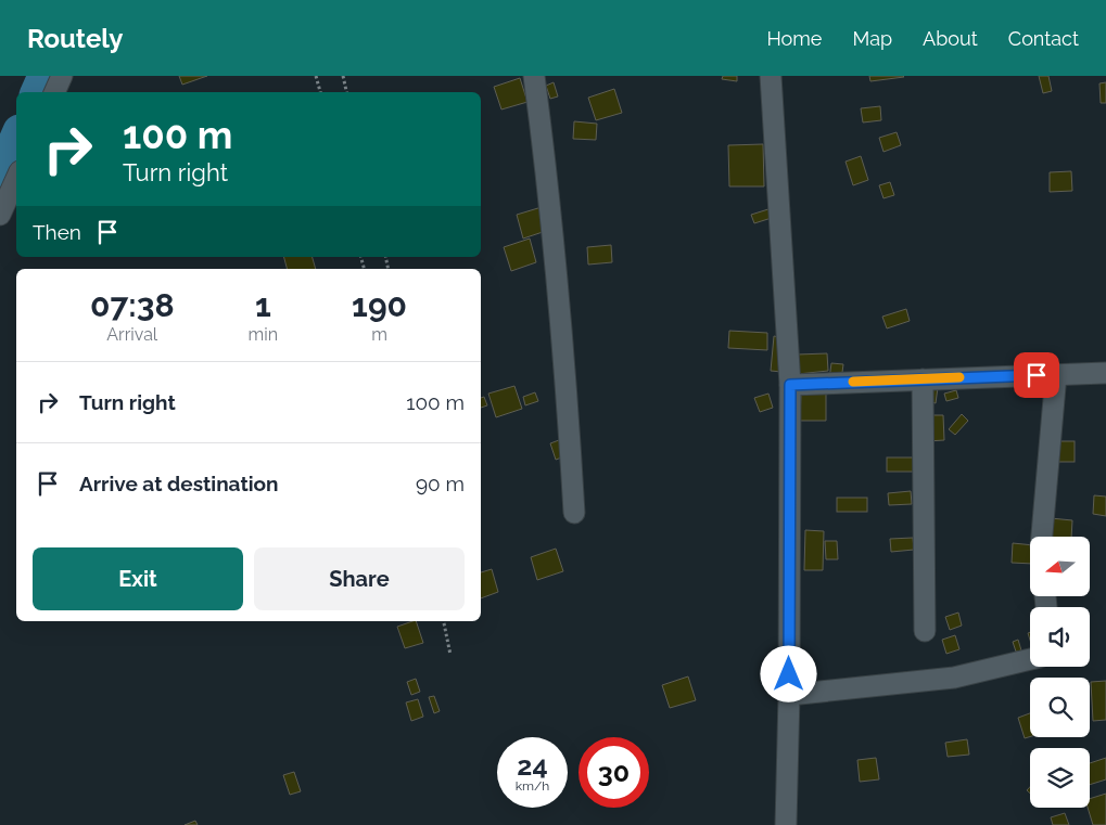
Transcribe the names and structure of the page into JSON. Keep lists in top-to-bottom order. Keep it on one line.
{"north":"left","page":{"header":"Routely","nav":["Home","Map","About","Contact"],"turn":["100 m","Turn right"],"then":"Then","eta":["07:38","Arrival","1","min","190","m"],"list":[{"name":"Turn right","value":"100 m"},{"name":"Arrive at destination","value":"90 m"}],"buttons":["Exit","Share"],"speed":"24 km/h","limit":"30"}}
